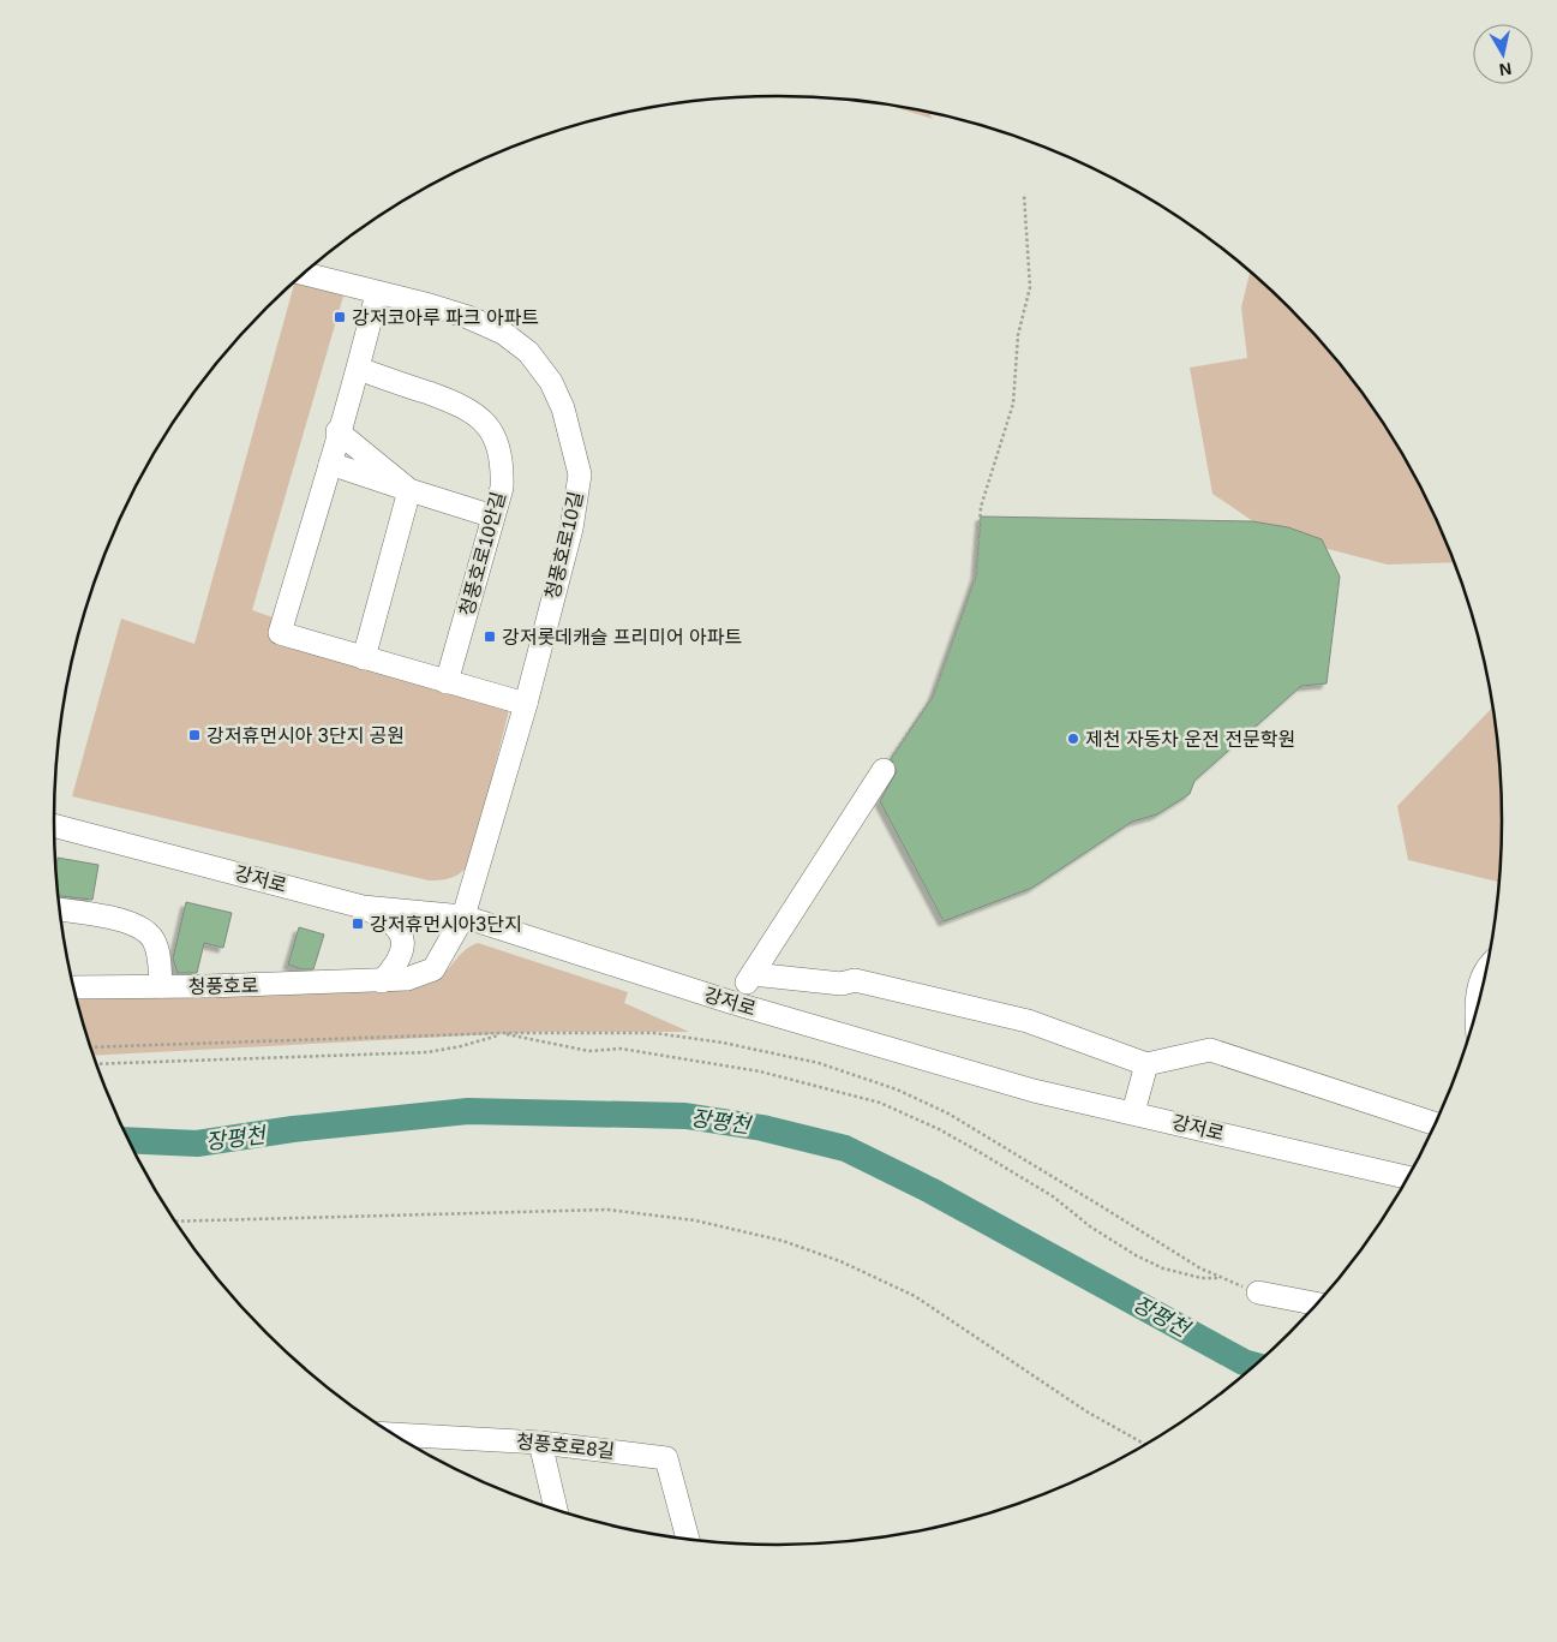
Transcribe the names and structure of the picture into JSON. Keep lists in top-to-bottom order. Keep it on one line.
{"streets":{"street":["청풍호로10길","청풍호로10안길","강저로","청풍호로","청풍호로8길"]},"crossings":[["청풍호로10길","강저로"],["청풍호로10길","청풍호로"],["강저로","청풍호로"]],"water":["장평천"],"places":{"transit":["강저코아루 파크 아파트","강저롯데캐슬 프리미어 아파트","강저휴먼시아 3단지 공원","강저휴먼시아3단지"],"other":["제천 자동차 운전 전문학원"]},"north":"bottom"}
